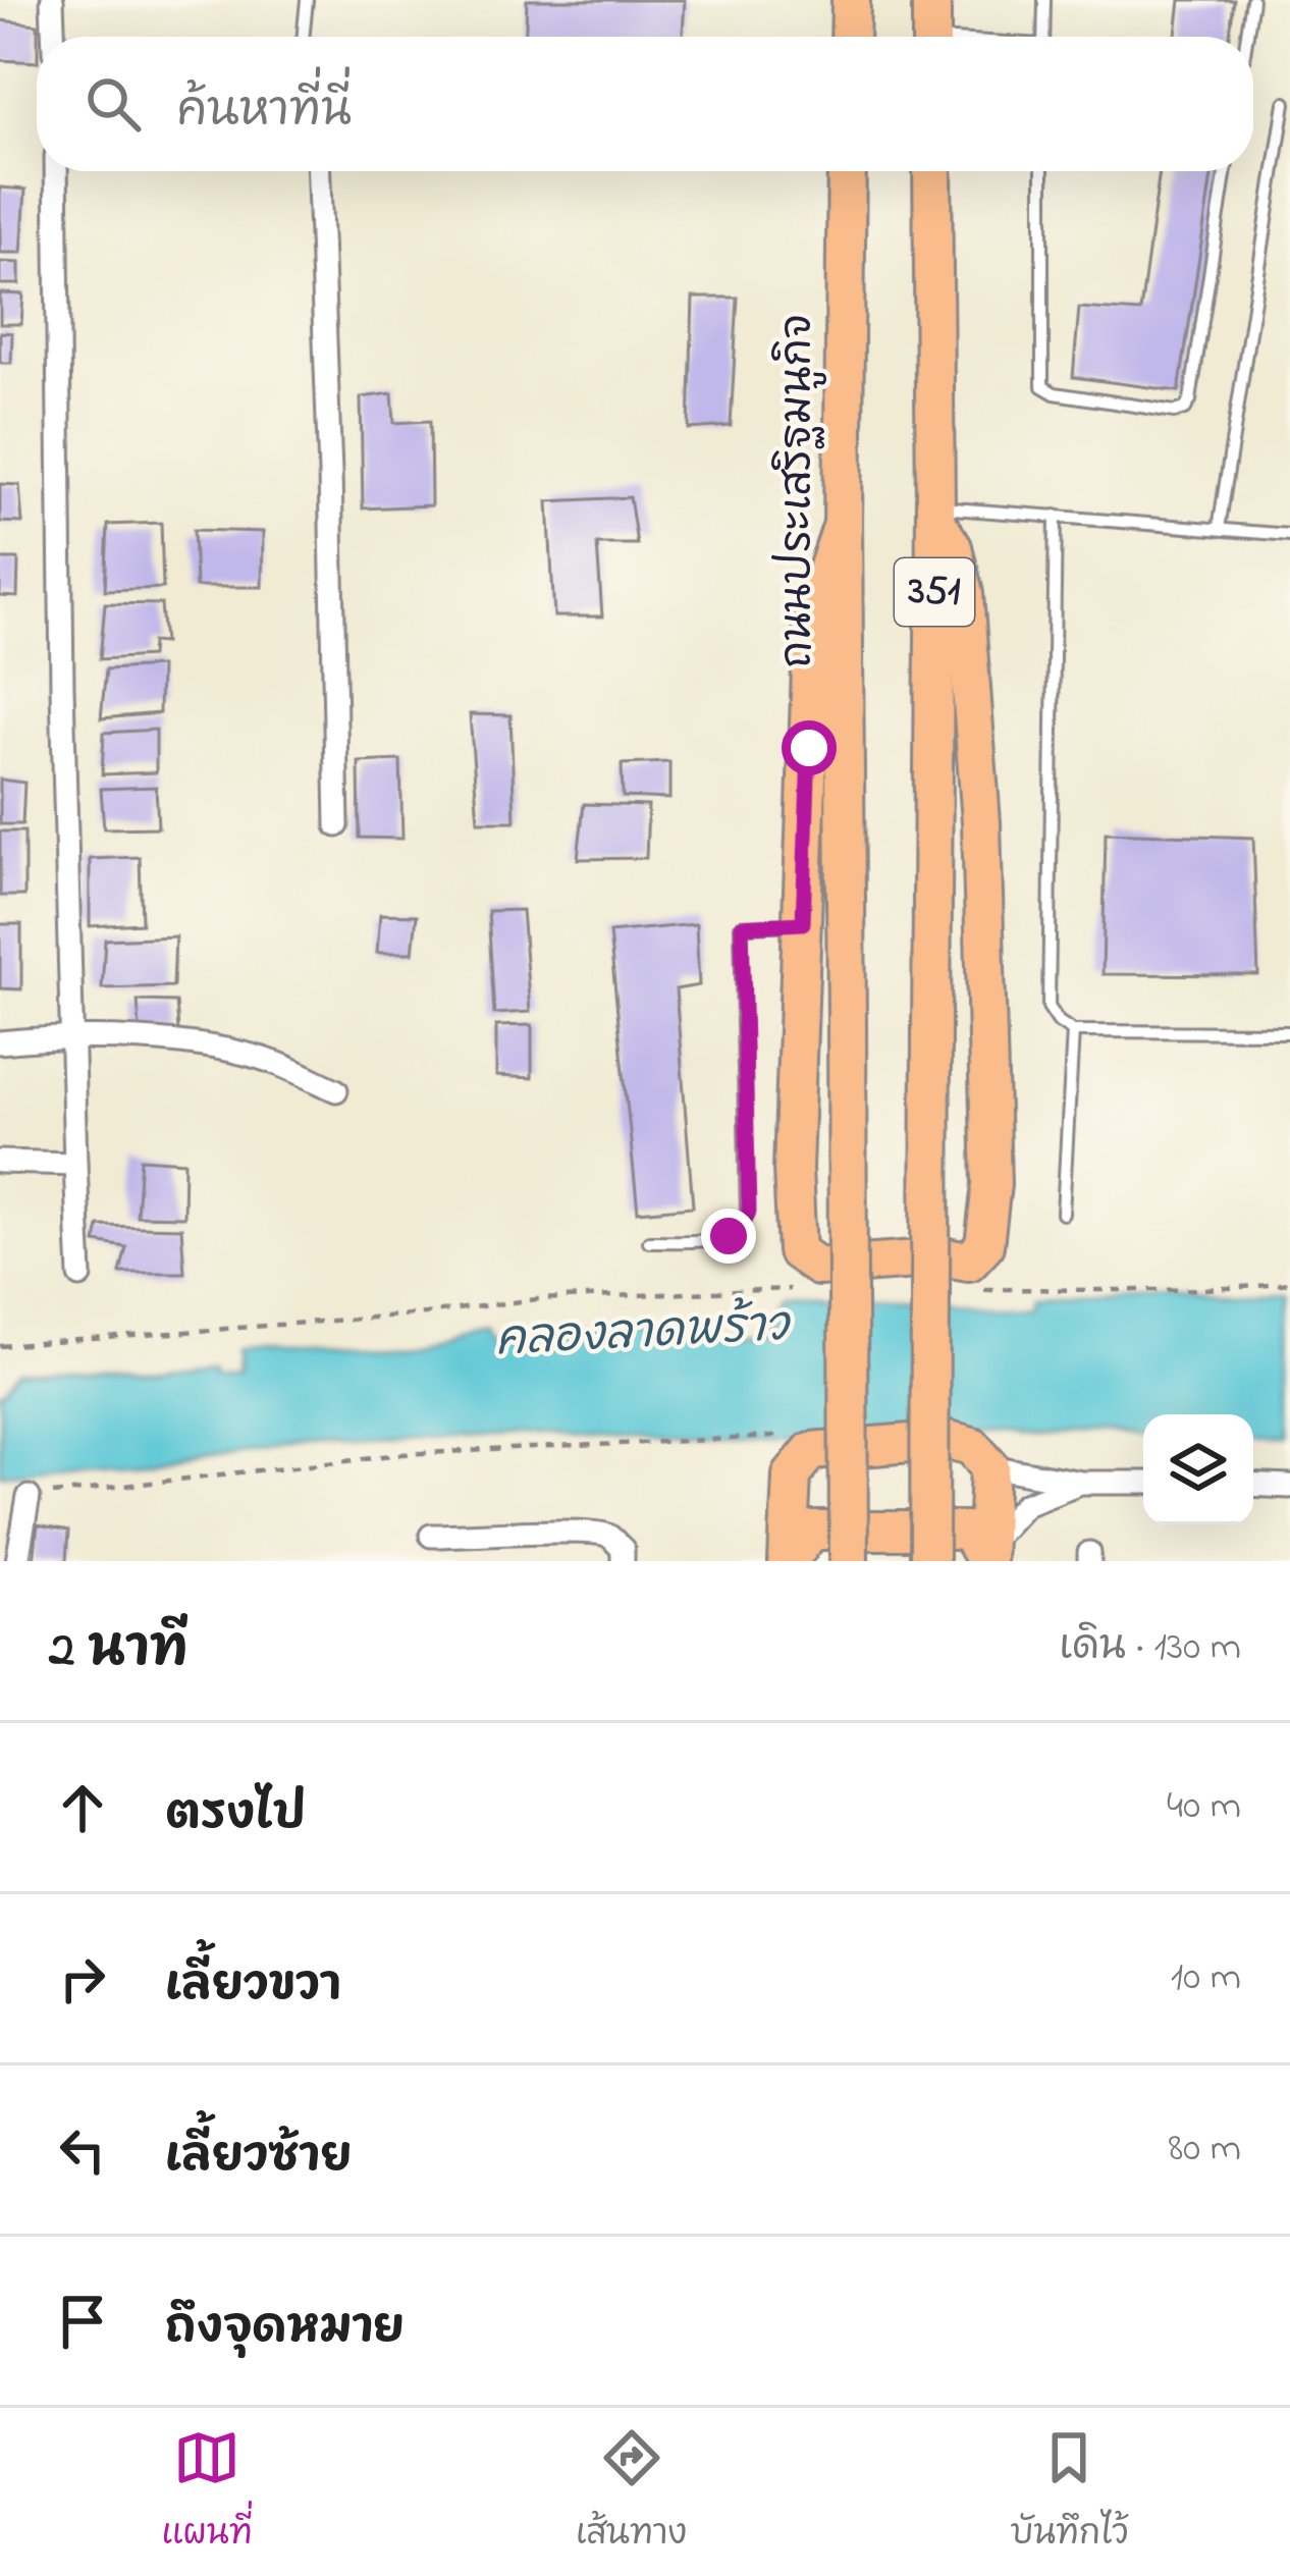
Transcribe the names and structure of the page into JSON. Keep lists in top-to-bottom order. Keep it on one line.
{"streets":{"main road":["ถนนประเสริฐมนูกิจ","351"]},"water":["คลองลาดพร้าว"],"page":{"search":"ค้นหาที่นี่","heading":["2 นาที","เดิน · 130 m"],"list":[["ตรงไป","40 m"],["เลี้ยวขวา","10 m"],["เลี้ยวซ้าย","80 m"],"ถึงจุดหมาย"],"nav":["แผนที่","เส้นทาง","บันทึกไว้"]}}
